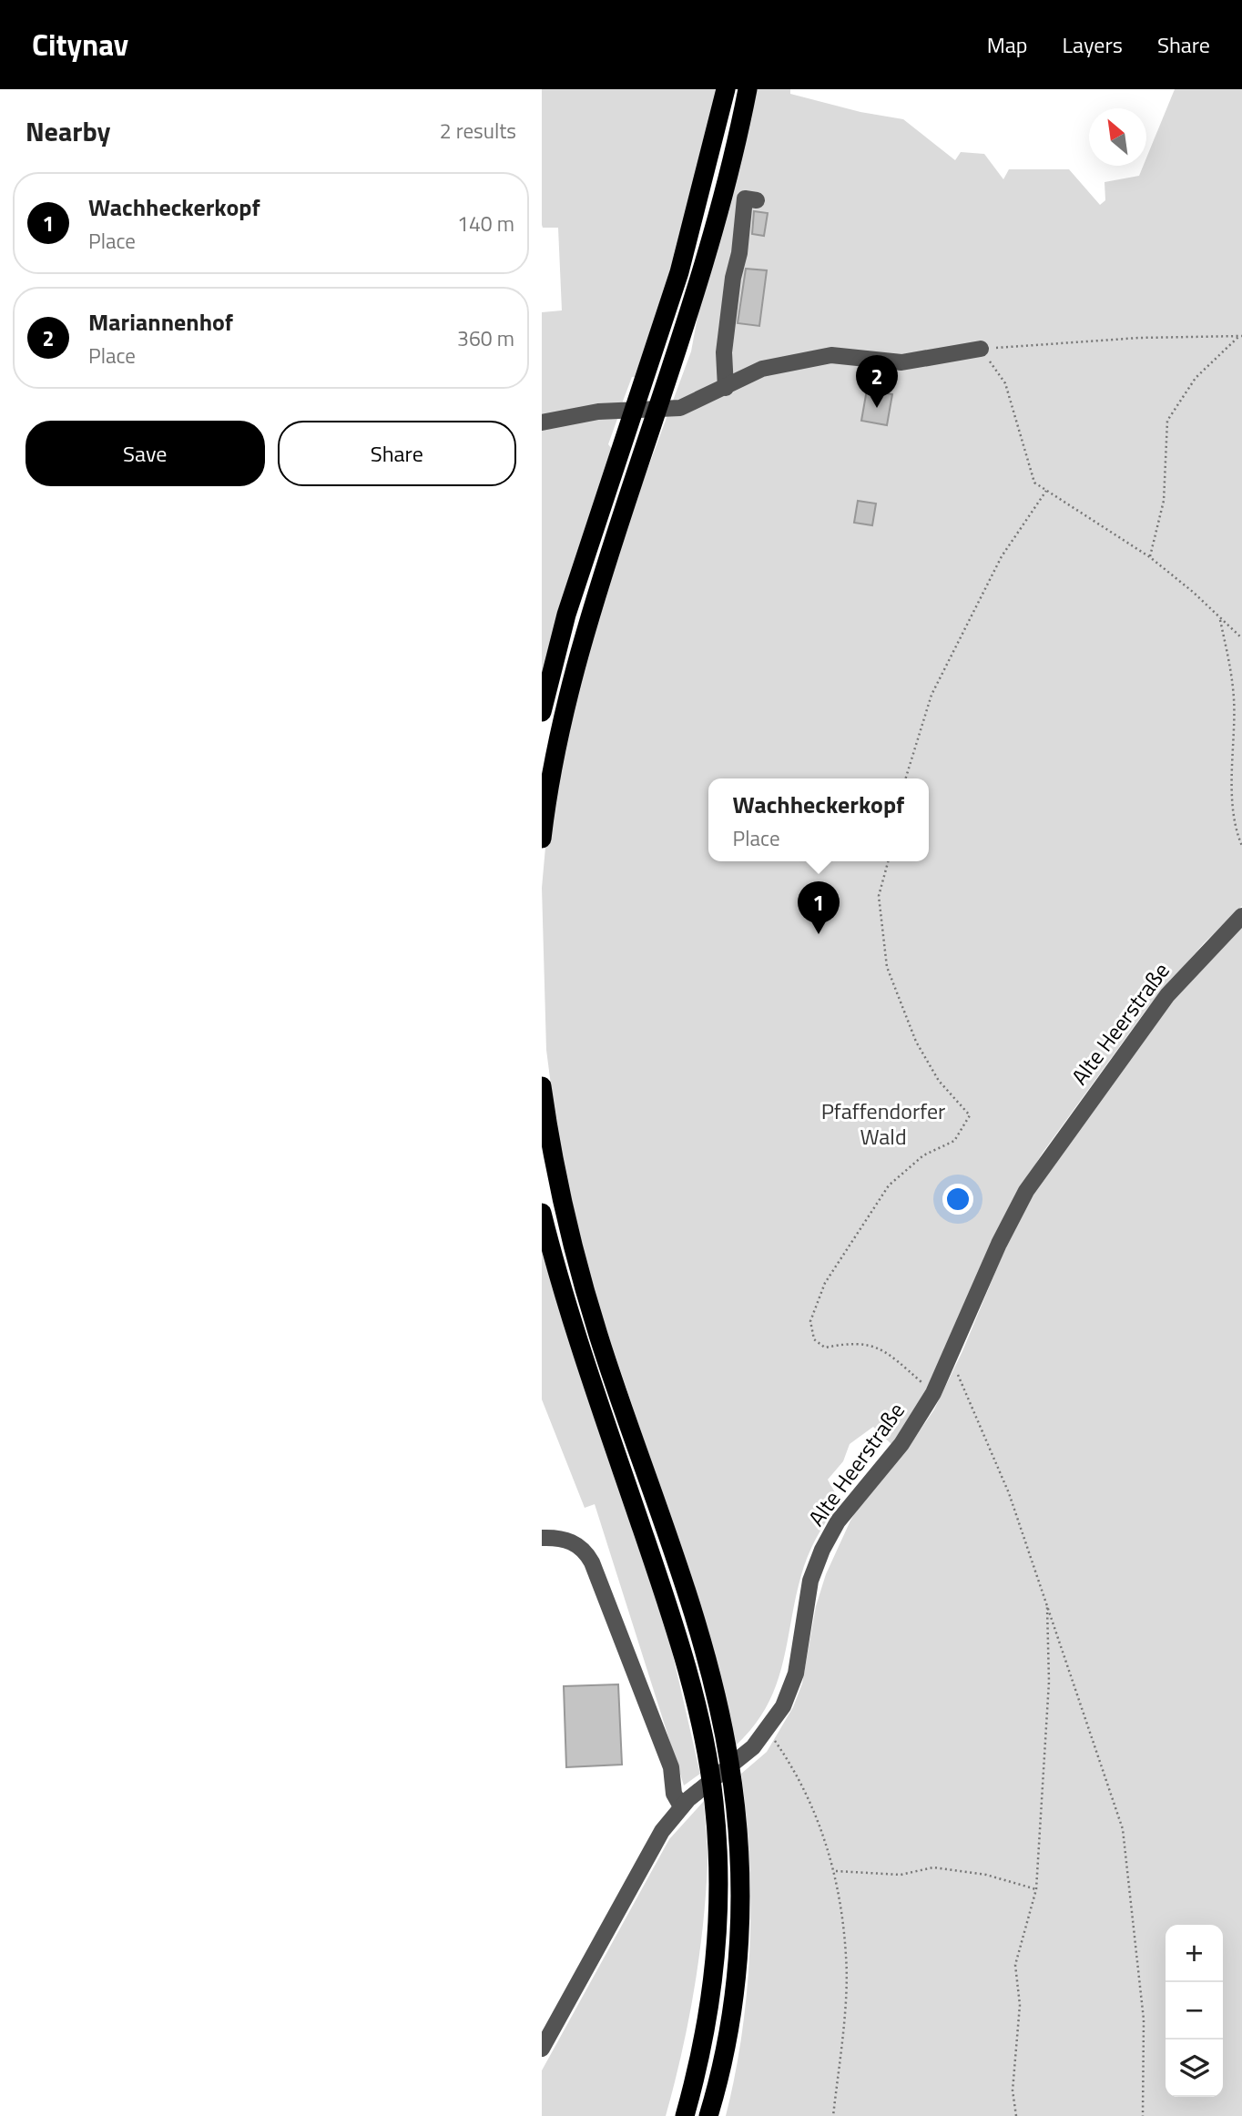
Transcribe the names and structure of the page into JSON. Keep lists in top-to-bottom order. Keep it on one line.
{"streets":{"street":["Alte Heerstraße"]},"parks":["Pfaffendorfer Wald"],"north":"top left","page":{"header":"Citynav","nav":["Map","Layers","Share"],"heading":["Nearby","2 results"],"list":[{"mark":"1","name":"Wachheckerkopf","note":"Place","value":"140 m"},{"mark":"2","name":"Mariannenhof","note":"Place","value":"360 m"}],"pins":["2","1"],"buttons":["Save","Share"],"popup":["Wachheckerkopf","Place"],"map_buttons":["+","−"]}}
